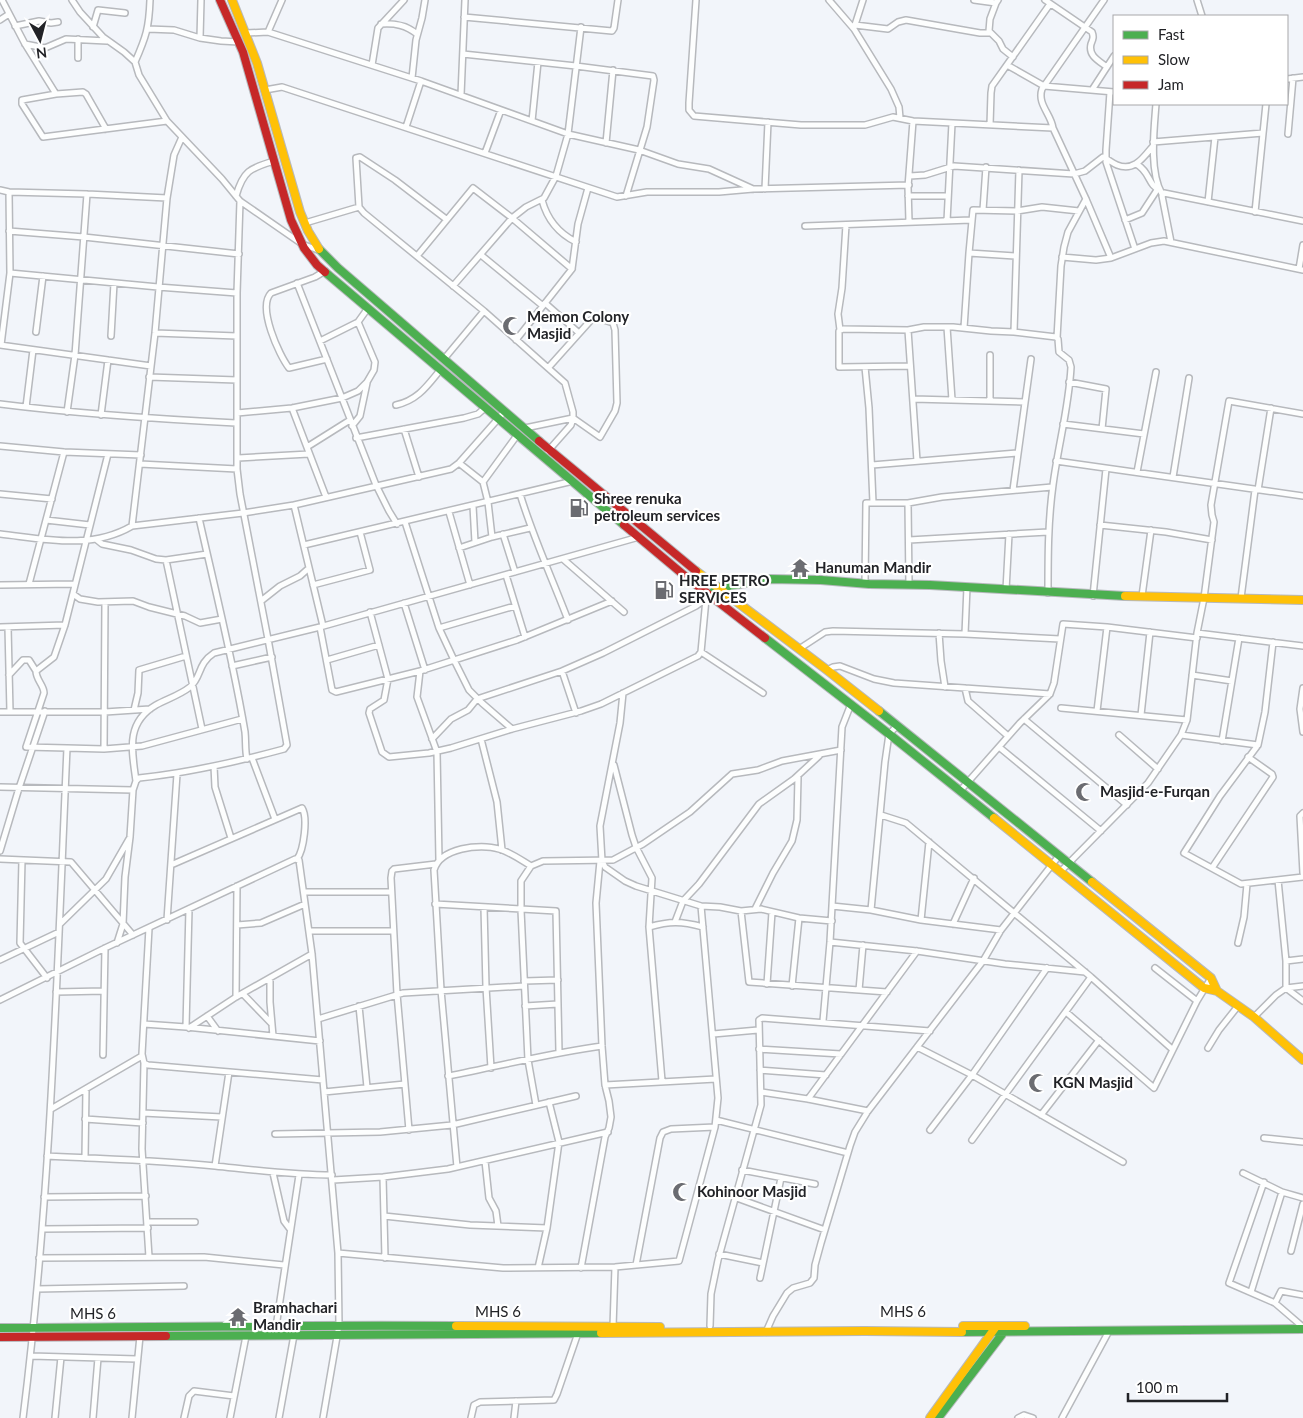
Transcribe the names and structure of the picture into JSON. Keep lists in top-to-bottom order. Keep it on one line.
{"streets":{"main road":["MHS 6"]},"places":{"mosque":["Memon Colony Masjid","Masjid-e-Furqan","KGN Masjid","Kohinoor Masjid"],"fuel station":["Shree renuka petroleum services","HREE PETRO SERVICES"],"temple":["Hanuman Mandir","Bramhachari Mandir"]},"legend":["Fast","Slow","Jam"],"scale_bar":"100 m","north":"bottom"}
